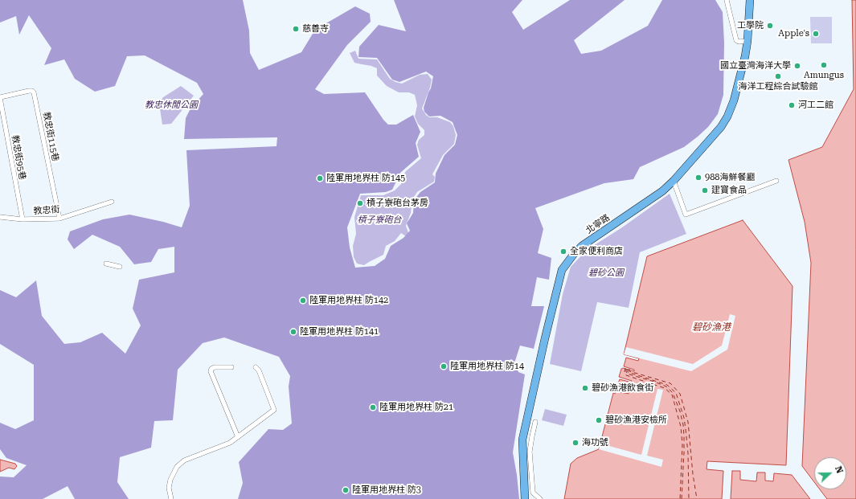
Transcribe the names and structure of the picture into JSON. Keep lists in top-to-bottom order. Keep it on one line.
{"streets":{"main road":["北寧路"],"street":["教忠街115巷","教忠街95巷","教忠街"]},"crossings":[["教忠街115巷","教忠街95巷"],["教忠街115巷","教忠街"],["教忠街95巷","教忠街"]],"water":["碧砂漁港"],"parks":["教忠休閒公園","槓子寮砲台","碧砂公園"],"places":["工學院","慈善寺","Apple's","Amungus","國立臺灣海洋大學","海洋工程綜合試驗館","河工二館","988海鮮餐廳","陸軍用地界柱 防145","建寶食品","槓子寮砲台茅房","全家便利商店","陸軍用地界柱 防142","陸軍用地界柱 防141","陸軍用地界柱 防14","碧砂漁港飲食街","陸軍用地界柱 防21","碧砂漁港安檢所","海功號","陸軍用地界柱 防3"],"north":"right"}
